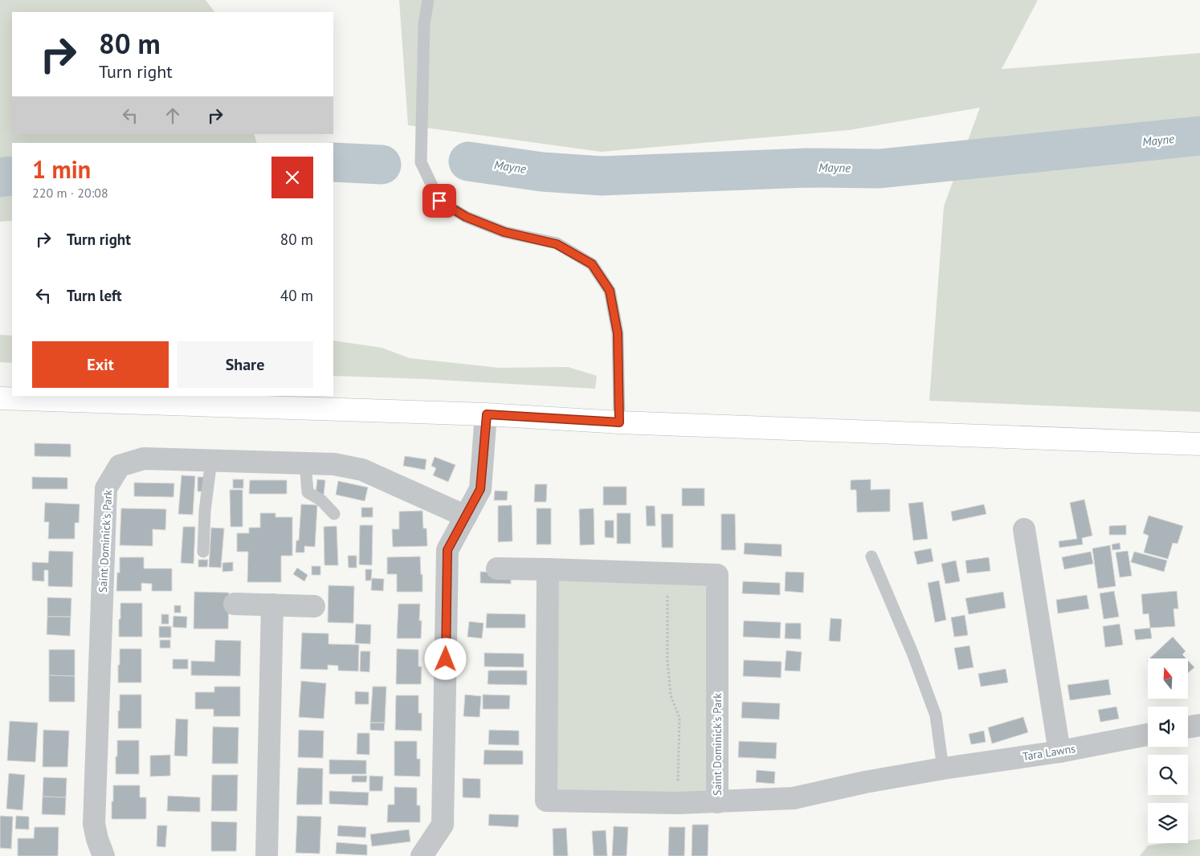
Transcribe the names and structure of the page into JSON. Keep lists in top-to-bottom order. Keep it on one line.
{"streets":{"street":["Saint Dominick's Park","Tara Lawns"]},"crossings":[["Saint Dominick's Park","Tara Lawns"]],"water":["Mayne"],"north":"top","page":{"turn":["80 m","Turn right"],"heading":["1 min","220 m · 20:08"],"list":[{"name":"Turn right","value":"80 m"},{"name":"Turn left","value":"40 m"}],"buttons":["Exit","Share"]}}
